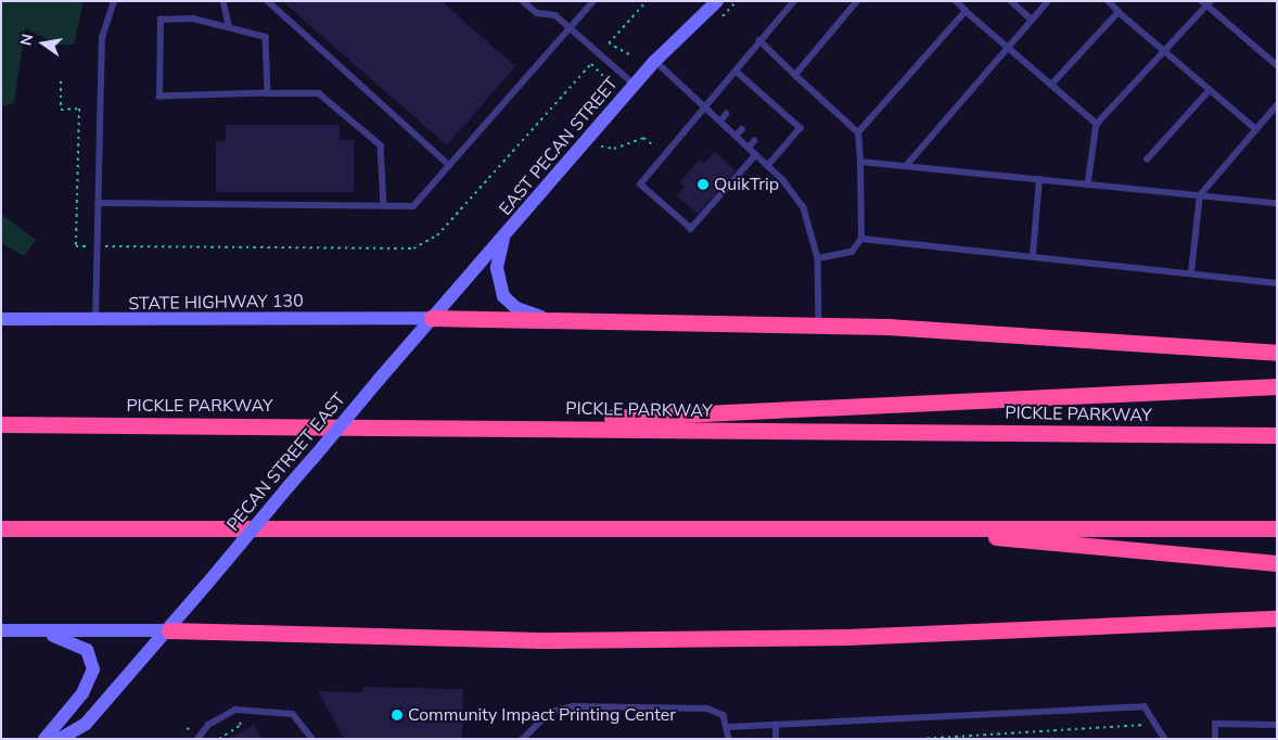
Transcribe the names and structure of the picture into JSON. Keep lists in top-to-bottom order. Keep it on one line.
{"streets":{"highway":["PICKLE PARKWAY"],"main road":["EAST PECAN STREET","STATE HIGHWAY 130","PECAN STREET EAST"]},"crossings":[["EAST PECAN STREET","STATE HIGHWAY 130"],["EAST PECAN STREET","PECAN STREET EAST"],["STATE HIGHWAY 130","PECAN STREET EAST"]],"places":["QuikTrip","Community Impact Printing Center"],"north":"left"}
